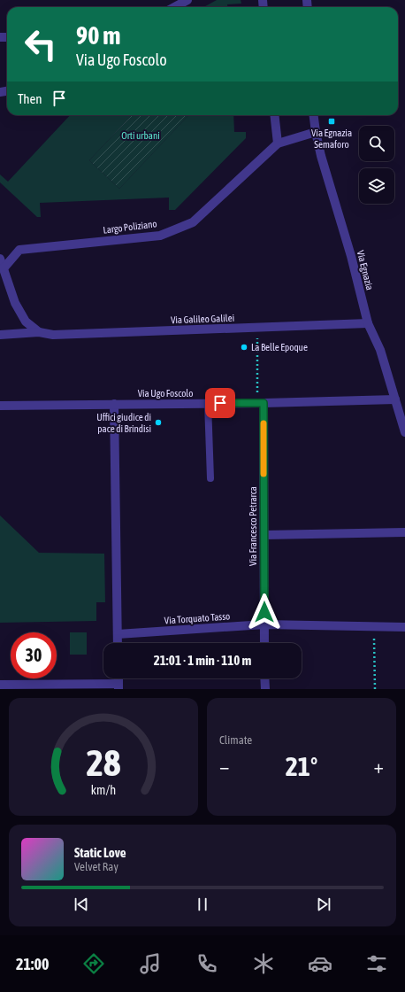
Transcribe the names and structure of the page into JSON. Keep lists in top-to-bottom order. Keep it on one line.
{"streets":{"street":["Largo Poliziano","Via Egnazia","Via Galileo Galilei","Via Ugo Foscolo","Via Francesco Petrarca","Via Torquato Tasso"]},"crossings":[["Largo Poliziano","Via Egnazia"],["Via Egnazia","Via Galileo Galilei"],["Via Egnazia","Via Ugo Foscolo"],["Via Ugo Foscolo","Via Francesco Petrarca"],["Via Francesco Petrarca","Via Torquato Tasso"]],"parks":["Orti urbani"],"places":{"transit":["Via Egnazia Semaforo"],"other":["La Belle Epoque","Uffici giudice di pace di Brindisi"]},"page":{"turn":["90 m","Via Ugo Foscolo"],"then":"Then","limit":"30","trip":"21:01 · 1 min · 110 m","tile":"Climate","heat":["−","21°","+"],"song":["Static Love","Velvet Ray"],"tabs":"21:00","gauge":["28","km/h"]}}
